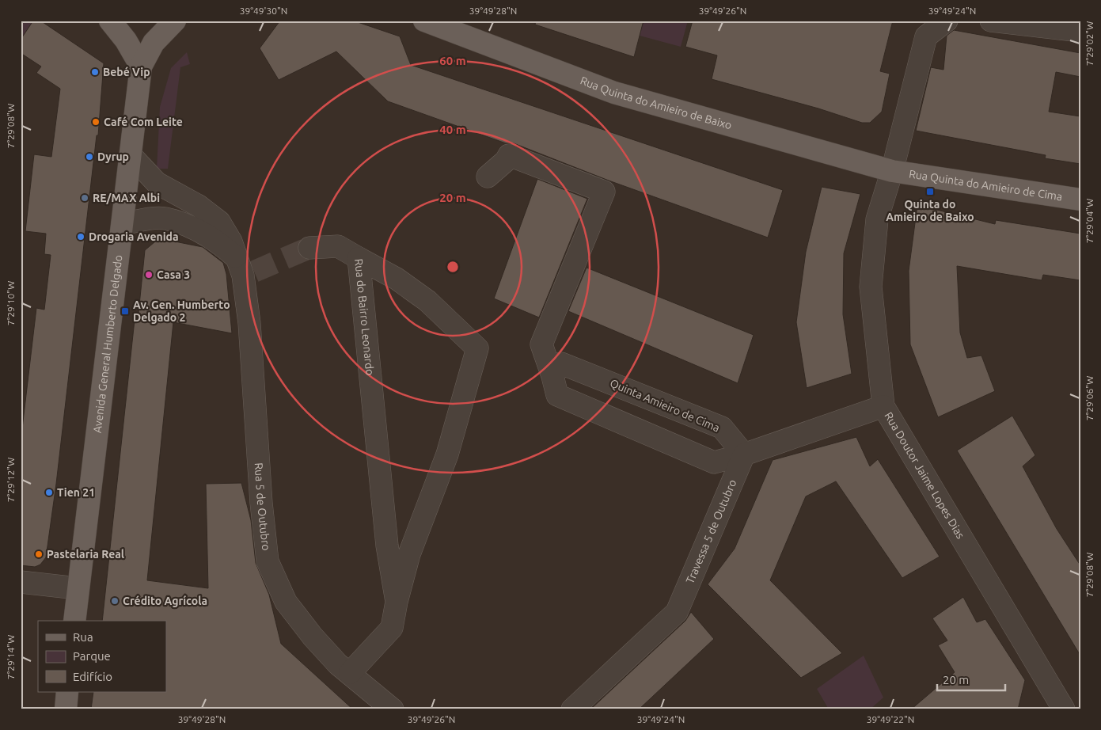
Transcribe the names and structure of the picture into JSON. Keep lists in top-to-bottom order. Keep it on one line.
{"streets":{"main road":["Rua Quinta do Amieiro de Baixo","Rua Quinta do Amieiro de Cima","Avenida General Humberto Delgado"],"street":["Rua do Bairro Leonardo","Quinta Amieiro de Cima","Rua Doutor Jaime Lopes Dias","Rua 5 de Outubro","Travessa 5 de Outubro"]},"crossings":[["Rua Quinta do Amieiro de Baixo","Rua Quinta do Amieiro de Cima"],["Rua Quinta do Amieiro de Baixo","Rua Doutor Jaime Lopes Dias"],["Rua Quinta do Amieiro de Cima","Rua Doutor Jaime Lopes Dias"],["Avenida General Humberto Delgado","Rua 5 de Outubro"],["Quinta Amieiro de Cima","Travessa 5 de Outubro"]],"places":{"other":["Bebé Vip","Café Com Leite","Dyrup","RE/MAX Albi","Drogaria Avenida","Casa 3","Tien 21","Pastelaria Real","Crédito Agrícola"],"transit":["Quinta do Amieiro de Baixo","Av. Gen. Humberto Delgado 2"]},"legend":["Rua","Parque","Edifício"],"scale_bar":"20 m","coordinates":["39°49'30\"N","39°49'28\"N","39°49'26\"N","39°49'24\"N","7°29'02\"W","7°29'08\"W","7°29'04\"W","7°29'10\"W","7°29'06\"W","7°29'12\"W","7°29'14\"W","39°49'22\"N"],"rings":["60 m","40 m","20 m"]}
